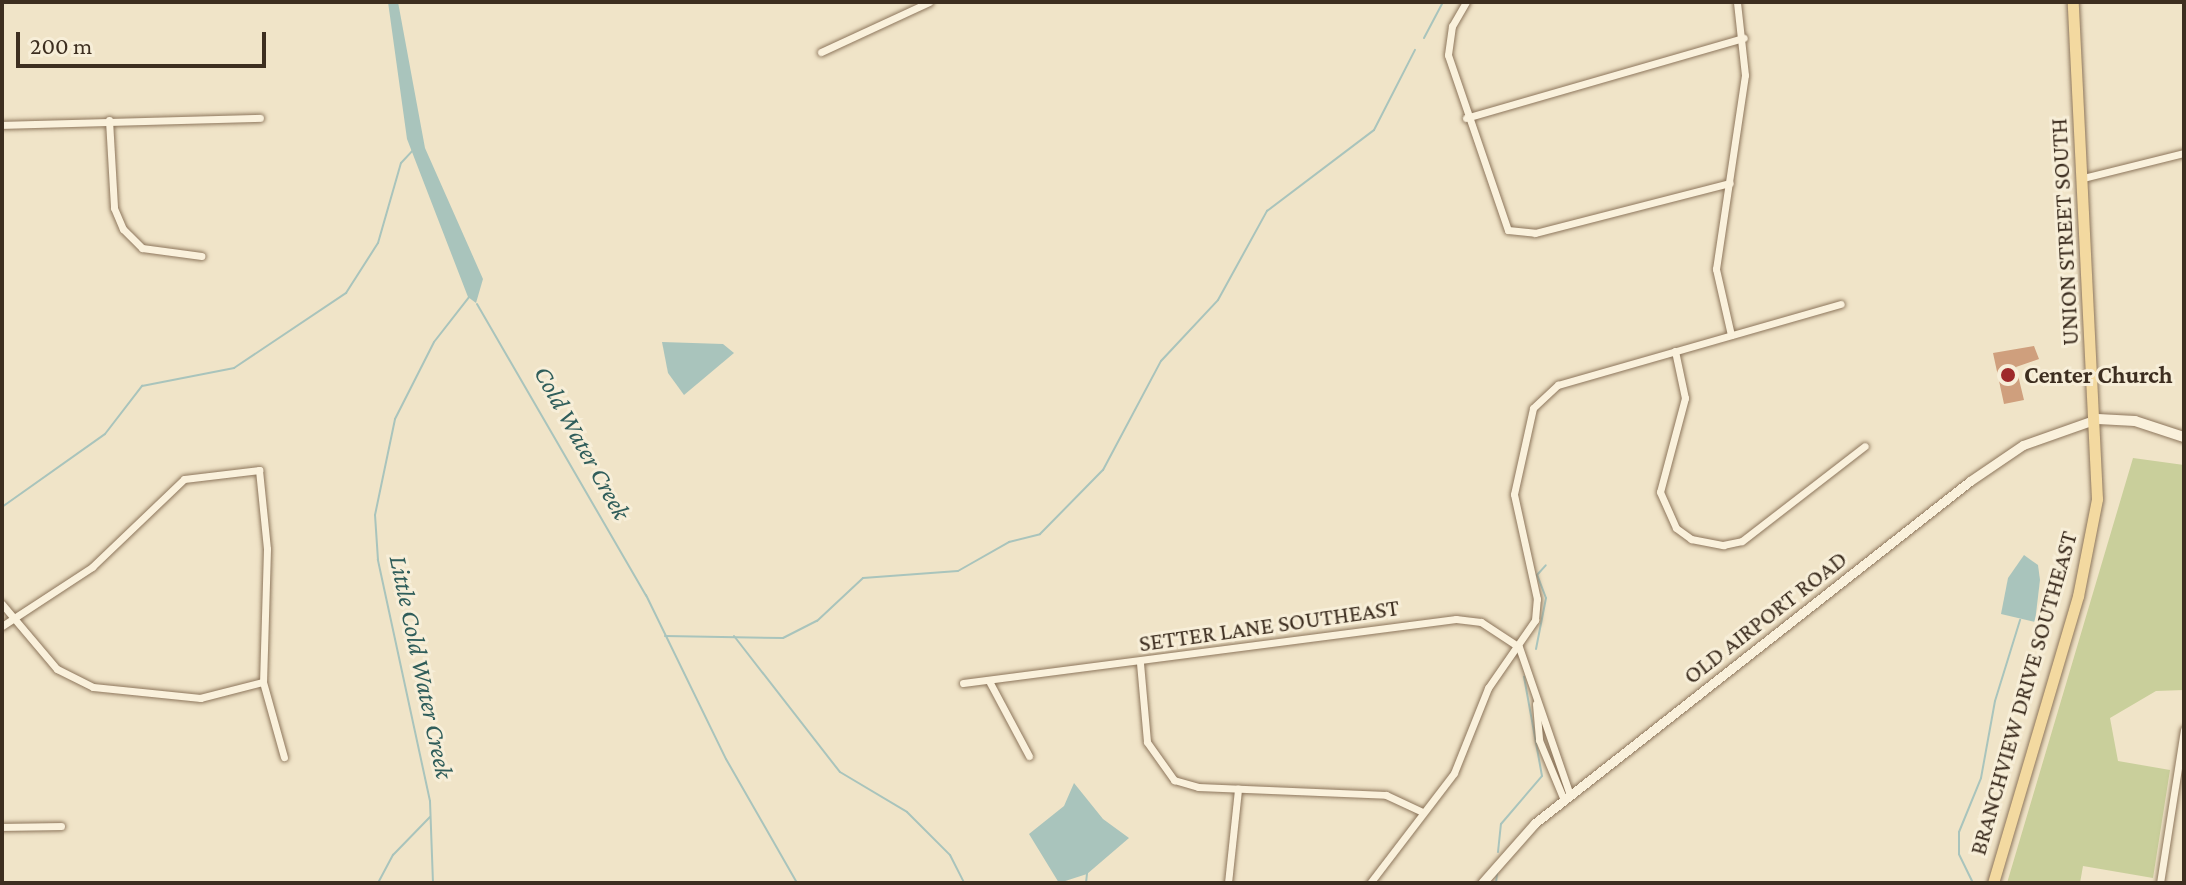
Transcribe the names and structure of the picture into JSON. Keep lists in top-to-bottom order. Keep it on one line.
{"streets":{"main road":["UNION STREET SOUTH","BRANCHVIEW DRIVE SOUTHEAST"],"street":["OLD AIRPORT ROAD","SETTER LANE SOUTHEAST"]},"crossings":[["UNION STREET SOUTH","OLD AIRPORT ROAD"],["UNION STREET SOUTH","BRANCHVIEW DRIVE SOUTHEAST"],["OLD AIRPORT ROAD","BRANCHVIEW DRIVE SOUTHEAST"]],"water":["Cold Water Creek","Little Cold Water Creek"],"places":["Center Church"],"scale_bar":"200 m"}
